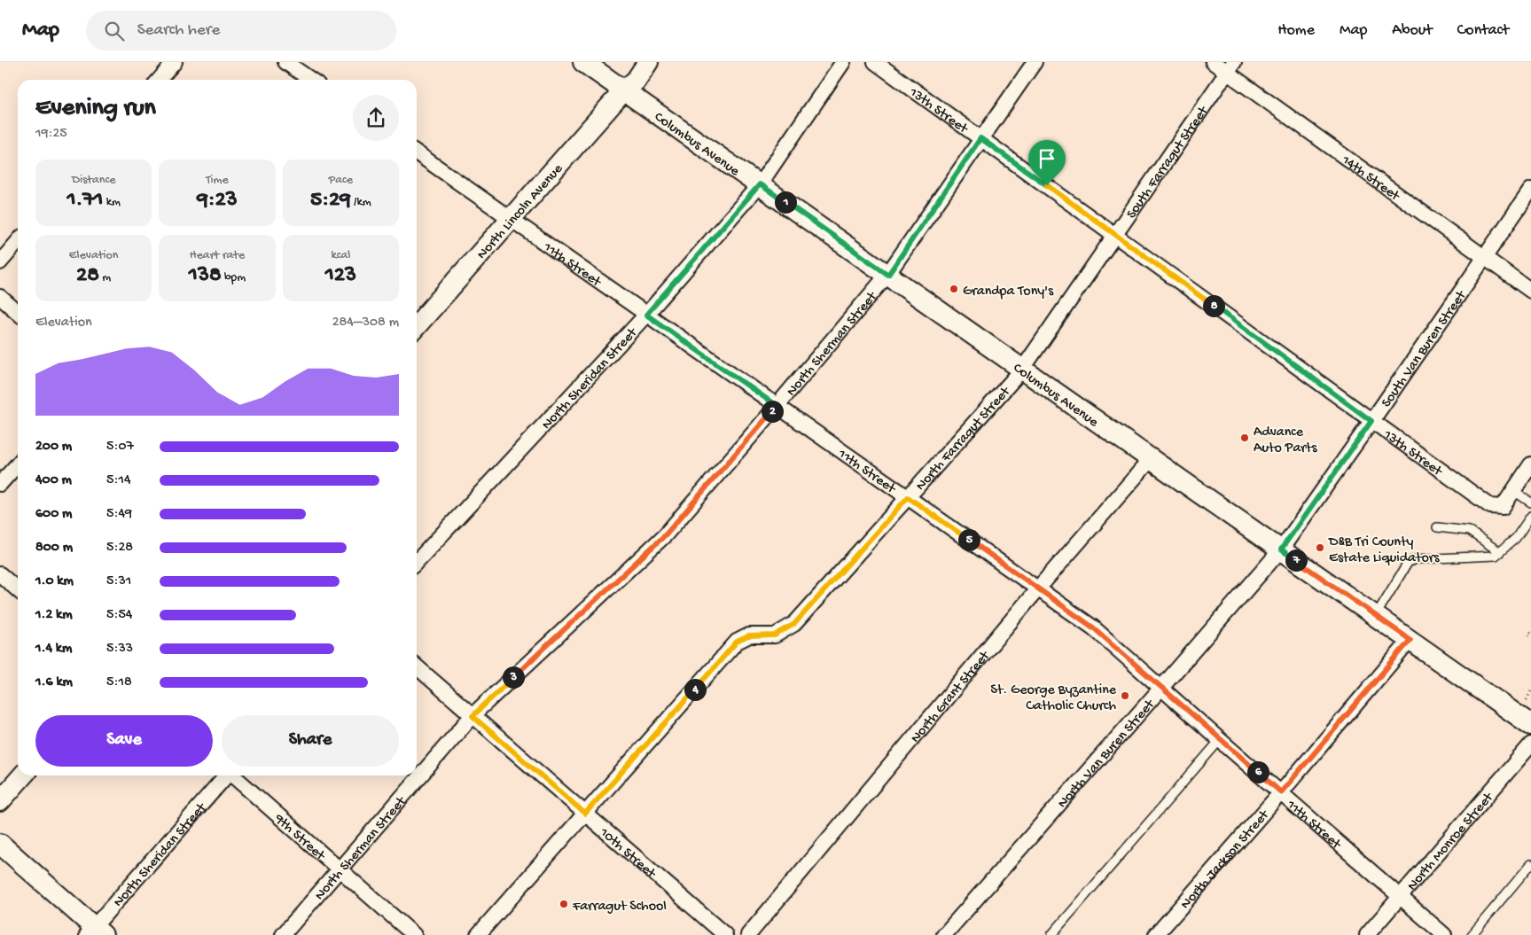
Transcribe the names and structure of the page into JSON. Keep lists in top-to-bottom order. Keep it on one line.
{"streets":{"street":["13th Street","Columbus Avenue","South Farragut Street","14th Street","North Lincoln Avenue","11th Street","North Sherman Street","South Van Buren Street","North Sheridan Street","North Farragut Street","North Grant Street","North Van Buren Street","9th Street","North Monroe Street","10th Street","North Jackson Street"]},"crossings":[["13th Street","South Farragut Street"],["13th Street","North Sherman Street"],["13th Street","South Van Buren Street"],["Columbus Avenue","South Farragut Street"],["Columbus Avenue","North Lincoln Avenue"],["Columbus Avenue","North Sherman Street"],["Columbus Avenue","South Van Buren Street"],["Columbus Avenue","North Sheridan Street"],["Columbus Avenue","North Farragut Street"],["Columbus Avenue","North Grant Street"],["Columbus Avenue","North Van Buren Street"],["Columbus Avenue","North Jackson Street"],["South Farragut Street","14th Street"],["South Farragut Street","North Farragut Street"],["14th Street","South Van Buren Street"],["North Lincoln Avenue","11th Street"],["11th Street","North Sherman Street"],["11th Street","North Sheridan Street"],["11th Street","North Farragut Street"],["11th Street","North Grant Street"],["11th Street","North Van Buren Street"],["11th Street","North Monroe Street"],["11th Street","North Jackson Street"],["North Sherman Street","9th Street"],["North Sherman Street","10th Street"],["South Van Buren Street","North Van Buren Street"],["North Farragut Street","10th Street"]],"places":["Grandpa Tony's","Advance Auto Parts","D&B Tri County Estate Liquidators","St. George Byzantine Catholic Church","Farragut School"],"page":{"header":"Map","search":"Search here","nav":["Home","Map","About","Contact"],"heading":["Evening run","19:25"],"stats":[["Distance","1.71 km"],["Time","9:23"],["Pace","5:29 /km"],["Elevation","28 m"],["Heart rate","138 bpm"],["kcal","123"]],"pins":["1","8","2","5","7","3","4","6"],"chart":["Elevation","284–308 m"],"list":[{"name":"200 m","note":"5:07"},{"name":"400 m","note":"5:14"},{"name":"600 m","note":"5:49"},{"name":"800 m","note":"5:28"},{"name":"1.0 km","note":"5:31"},{"name":"1.2 km","note":"5:54"},{"name":"1.4 km","note":"5:33"},{"name":"1.6 km","note":"5:18"}],"buttons":["Save","Share"]}}
